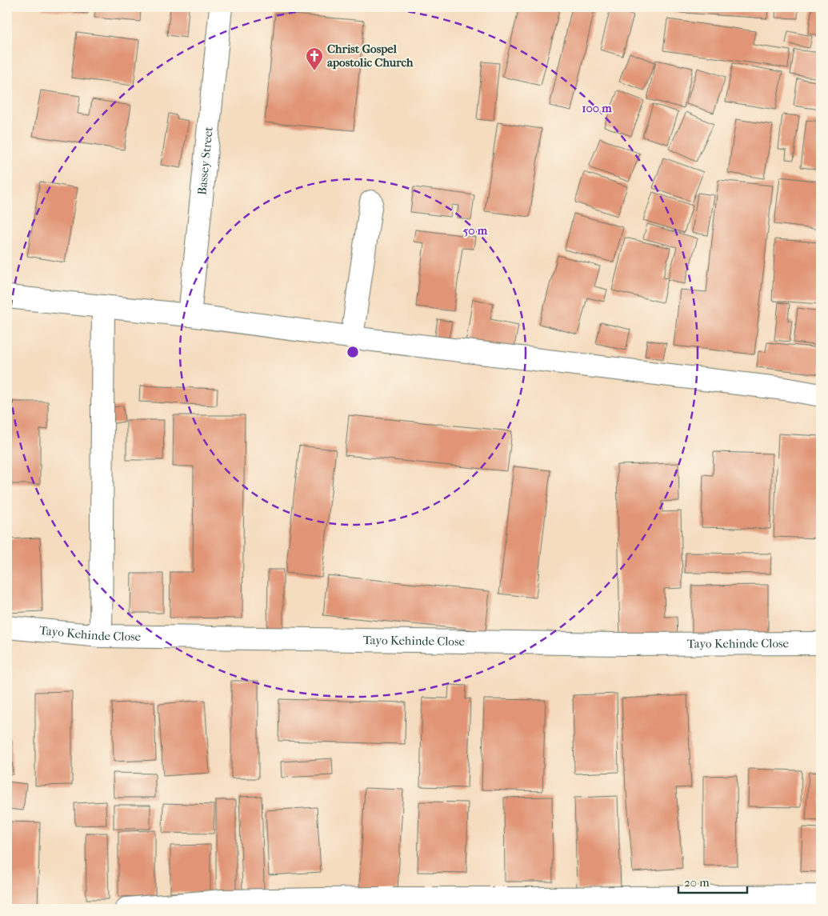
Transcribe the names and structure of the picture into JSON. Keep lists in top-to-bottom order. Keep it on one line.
{"streets":{"street":["Bassey Street","Tayo Kehinde Close"]},"places":{"church":["Christ Gospel apostolic Church"]},"scale_bar":"20 m","rings":["100 m","50 m"]}
